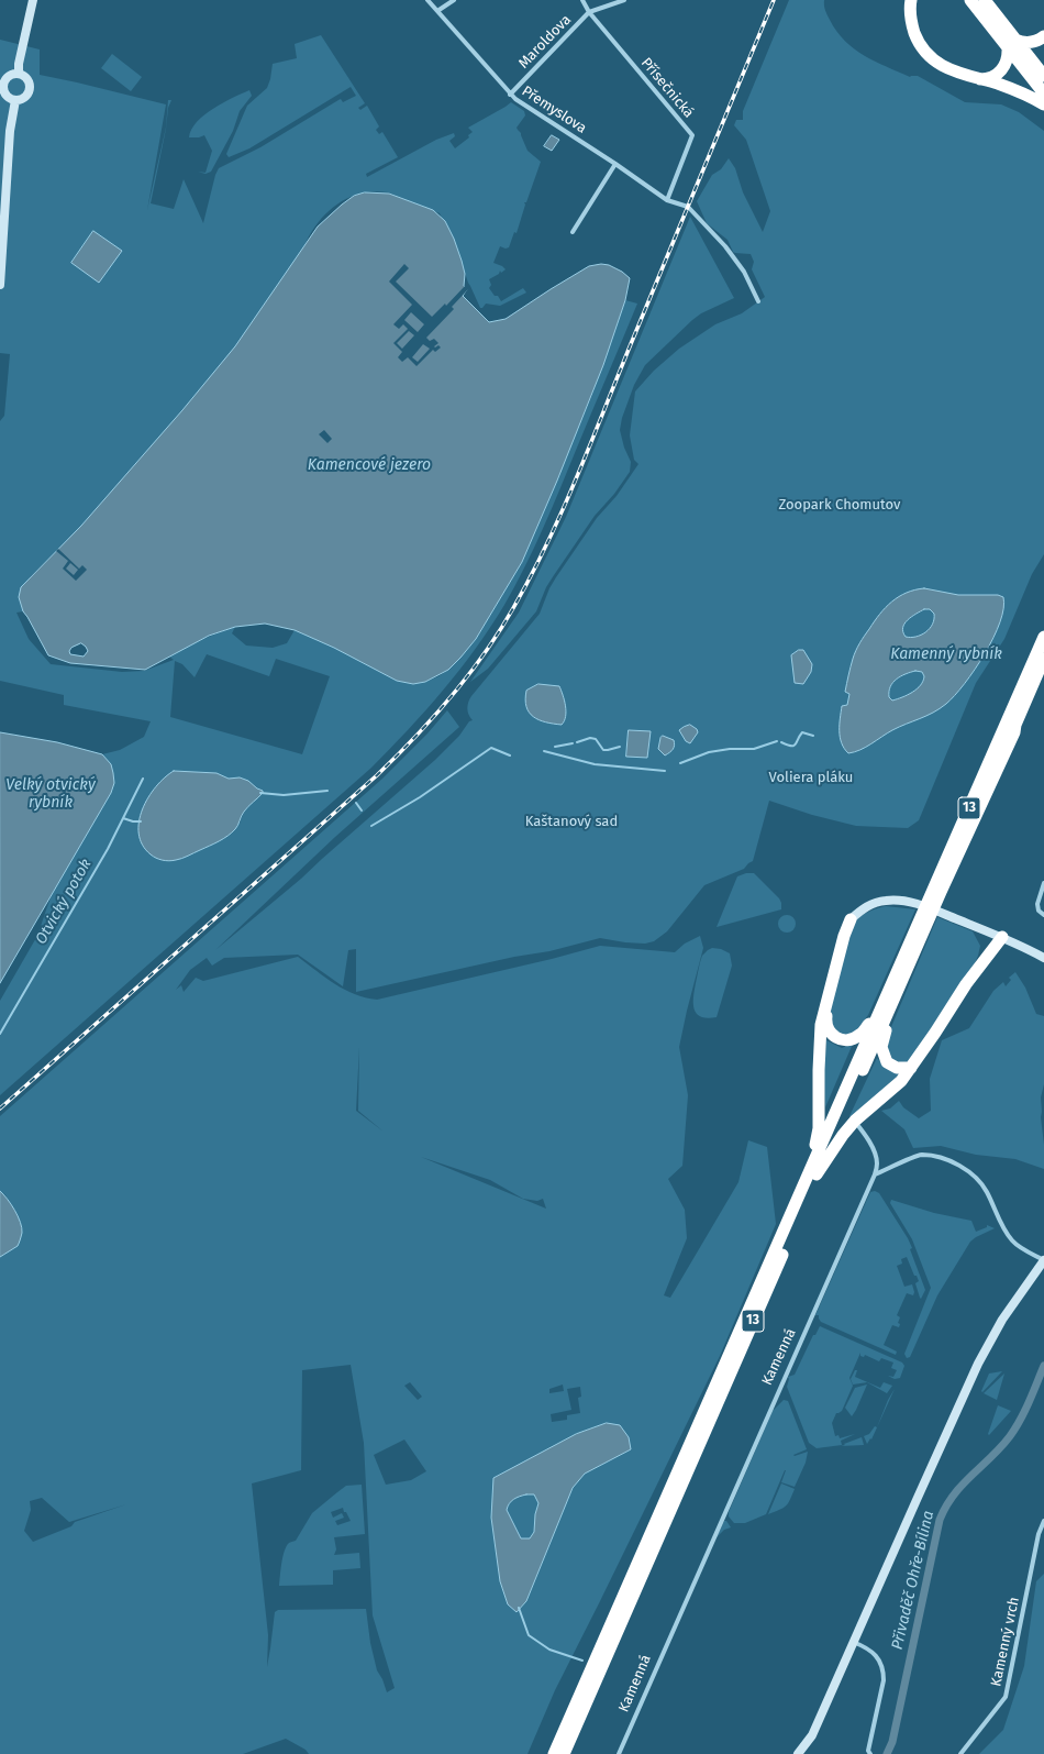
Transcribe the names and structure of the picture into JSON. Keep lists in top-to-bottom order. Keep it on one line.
{"streets":{"highway":["13"],"street":["Maroldova","Přísečnická","Přemyslova","Kamenná","Kamenný vrch"]},"crossings":[["Maroldova","Přísečnická"],["Maroldova","Přemyslova"],["Přísečnická","Přemyslova"]],"water":["Kamencové jezero","Kamenný rybník","Velký otvický rybník","Otvický potok","Přivaděč Ohře-Bílina"],"parks":["Zoopark Chomutov","Voliera pláku","Kaštanový sad"]}
